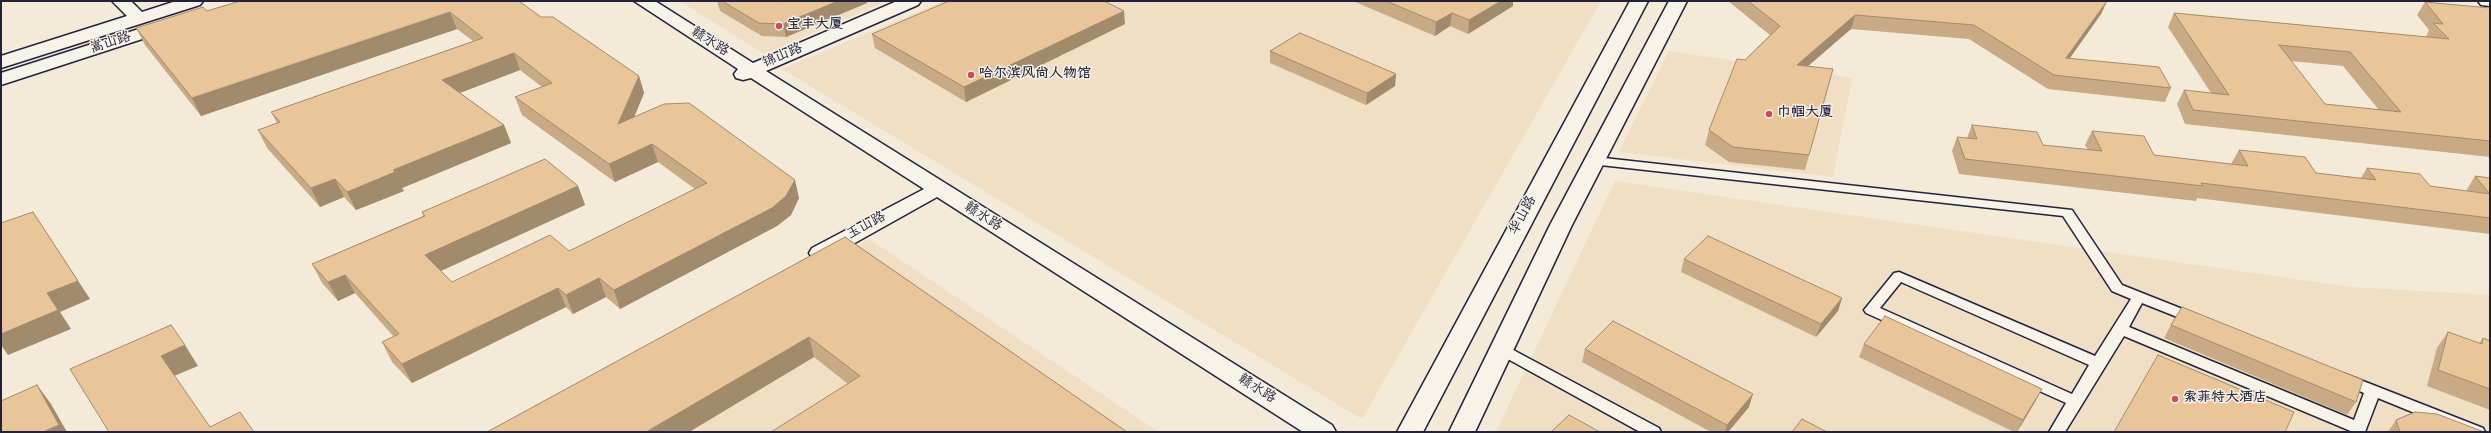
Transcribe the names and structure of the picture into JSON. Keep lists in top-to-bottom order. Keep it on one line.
{"streets":{"main road":["赣水路","嵩山路","锦山路","华山路","玉山路"]},"crossings":[["赣水路","锦山路"],["赣水路","玉山路"]],"places":["宝丰大厦","哈尔滨风尚人物馆","巾帼大厦","索菲特大酒店"]}
